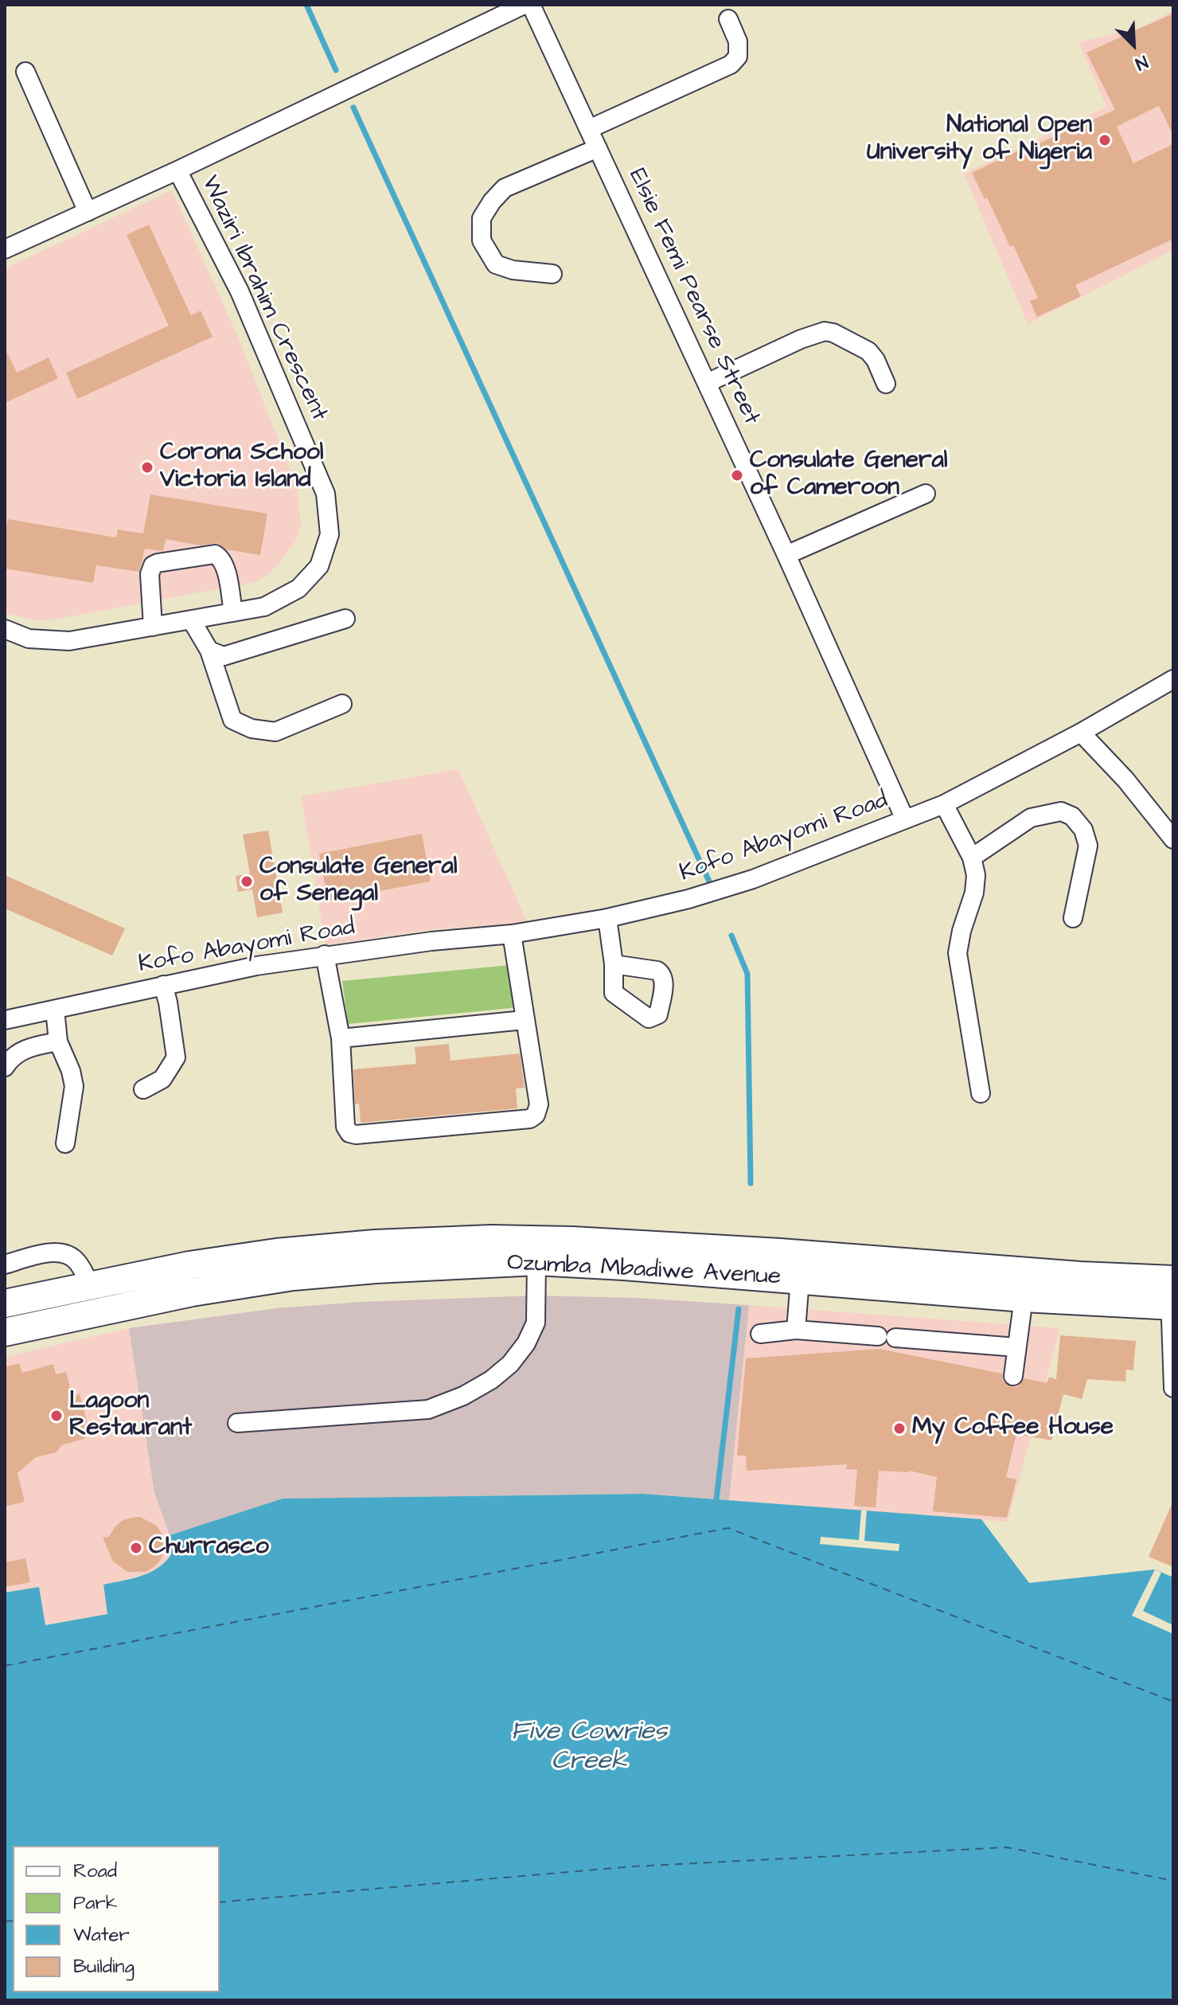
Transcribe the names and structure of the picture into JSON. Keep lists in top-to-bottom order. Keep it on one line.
{"streets":{"highway":["Ozumba Mbadiwe Avenue"],"street":["Elsie Femi Pearse Street","Waziri Ibrahim Crescent","Kofo Abayomi Road"]},"crossings":[["Elsie Femi Pearse Street","Kofo Abayomi Road"]],"water":["Five Cowries Creek"],"places":["National Open University of Nigeria","Corona School Victoria Island","Consulate General of Cameroon","Consulate General of Senegal","Lagoon Restaurant","My Coffee House","Churrasco"],"legend":["Road","Park","Water","Building"],"north":"bottom right"}
